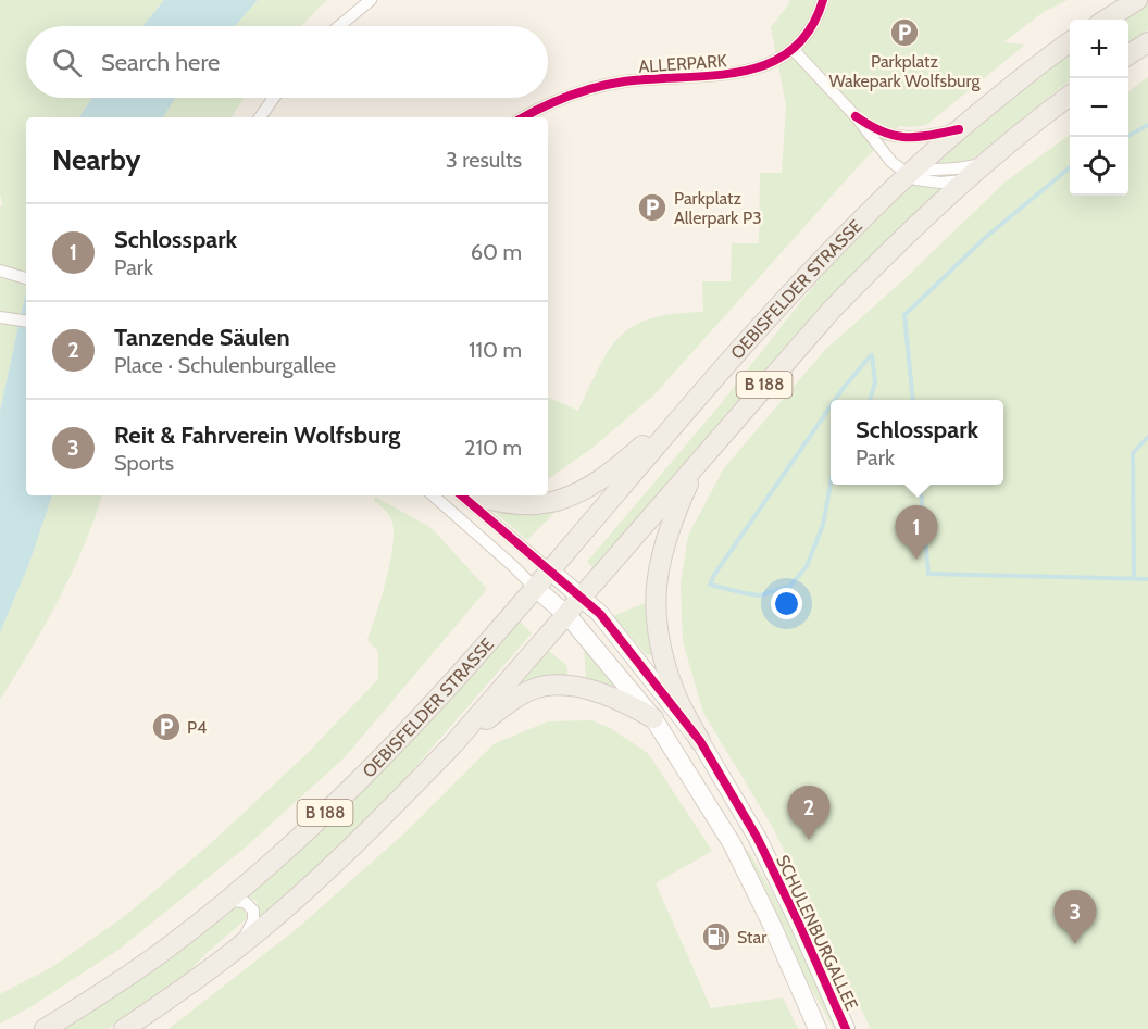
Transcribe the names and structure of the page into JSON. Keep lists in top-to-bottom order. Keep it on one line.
{"streets":{"main road":["OEBISFELDER STRASSE","B 188"],"street":["ALLERPARK","SCHULENBURGALLEE"]},"crossings":[["OEBISFELDER STRASSE","B 188"],["OEBISFELDER STRASSE","SCHULENBURGALLEE"],["B 188","SCHULENBURGALLEE"]],"places":{"parking":["Parkplatz Wakepark Wolfsburg","Parkplatz Allerpark P3","P4"],"fuel station":["Star"]},"page":{"map_buttons":["+","−"],"search":"Search here","heading":["Nearby","3 results"],"list":[{"mark":"1","name":"Schlosspark","note":"Park","value":"60 m"},{"mark":"2","name":"Tanzende Säulen","note":"Place · Schulenburgallee","value":"110 m"},{"mark":"3","name":"Reit & Fahrverein Wolfsburg","note":"Sports","value":"210 m"}],"popup":["Schlosspark","Park"],"pins":["1","2","3"]}}
